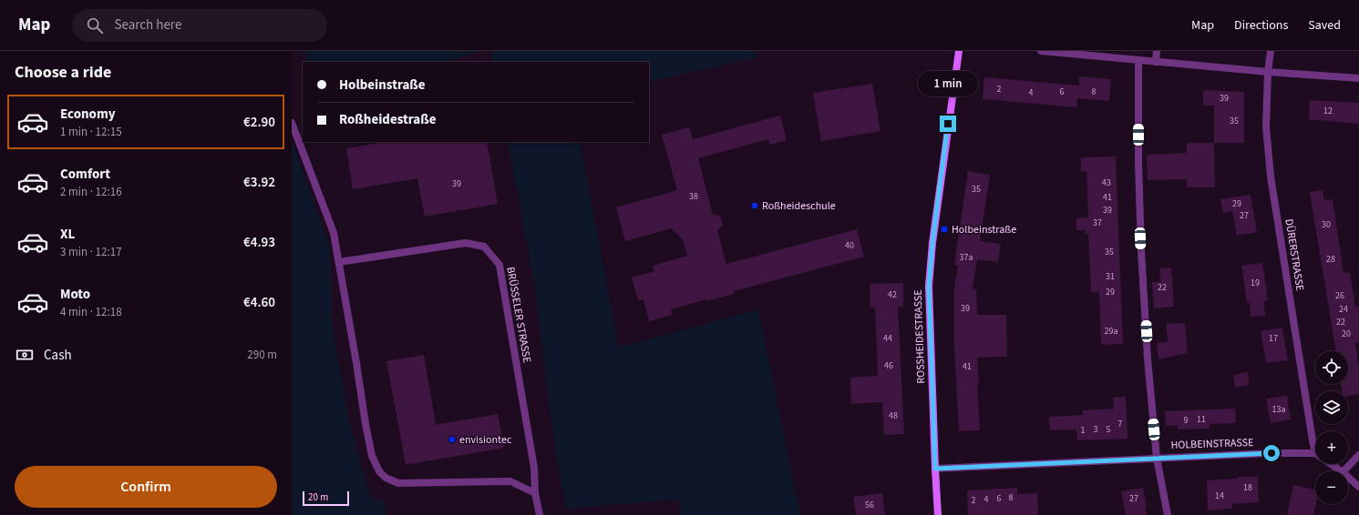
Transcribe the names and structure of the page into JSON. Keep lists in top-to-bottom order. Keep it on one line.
{"streets":{"street":["DÜRERSTRASSE","BRÜSSELER STRASSE","ROSSHEIDESTRASSE","HOLBEINSTRASSE"]},"crossings":[["DÜRERSTRASSE","HOLBEINSTRASSE"],["ROSSHEIDESTRASSE","HOLBEINSTRASSE"]],"places":{"other":["Roßheideschule","envisiontec"],"transit":["Holbeinstraße"]},"house_numbers":["2","6","8","4","39","12","35","43","39","35","38","41","29","39","27","37","30","40","35","37a","28","31","19","22","29","42","26","39","24","22","29a","20","44","17","46","41","13a","48","11","9","7","3","5","1","18","14","8","6","27","4","2","56"],"scale_bar":"20 m","page":{"header":"Map","search":"Search here","nav":["Map","Directions","Saved"],"heading":"Choose a ride","banner":["Holbeinstraße","Roßheidestraße"],"bubble":"1 min","list":[{"name":"Economy","note":"1 min · 12:15","value":"€2.90"},{"name":"Comfort","note":"2 min · 12:16","value":"€3.92"},{"name":"XL","note":"3 min · 12:17","value":"€4.93"},{"name":"Moto","note":"4 min · 12:18","value":"€4.60"}],"pay":["Cash","290 m"],"map_buttons":["+","−"],"buttons":"Confirm","scale":"20 m"}}
